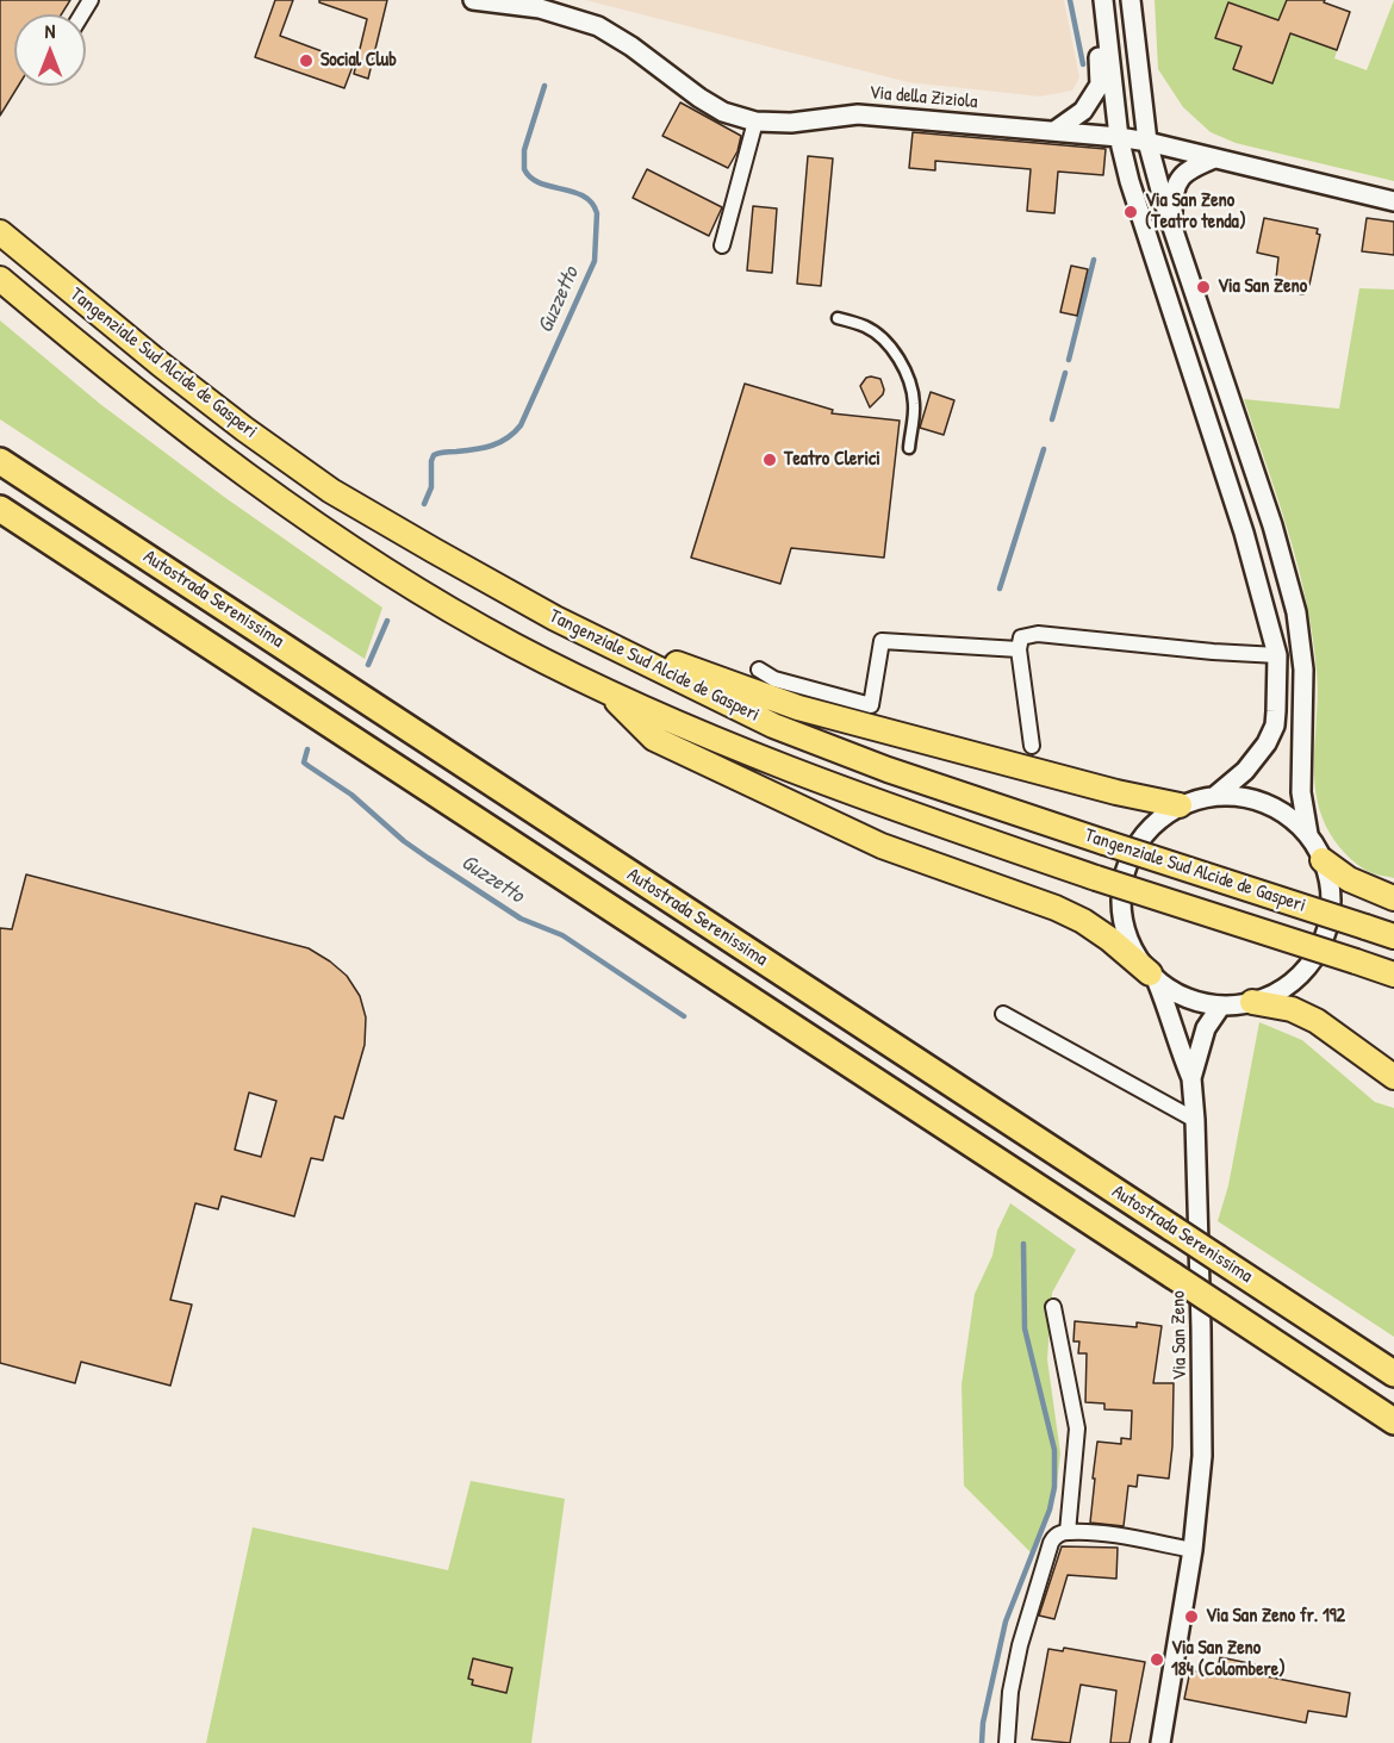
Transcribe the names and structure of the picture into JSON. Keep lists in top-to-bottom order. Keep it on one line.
{"streets":{"highway":["Tangenziale Sud Alcide de Gasperi","Autostrada Serenissima"],"street":["Via della Ziziola","Via San Zeno"]},"crossings":[["Via della Ziziola","Via San Zeno"]],"water":["Guzzetto"],"places":["Social Club","Via San Zeno (Teatro tenda)","Via San Zeno","Teatro Clerici","Via San Zeno fr. 192","Via San Zeno 184 (Colombere)"],"north":"top"}
